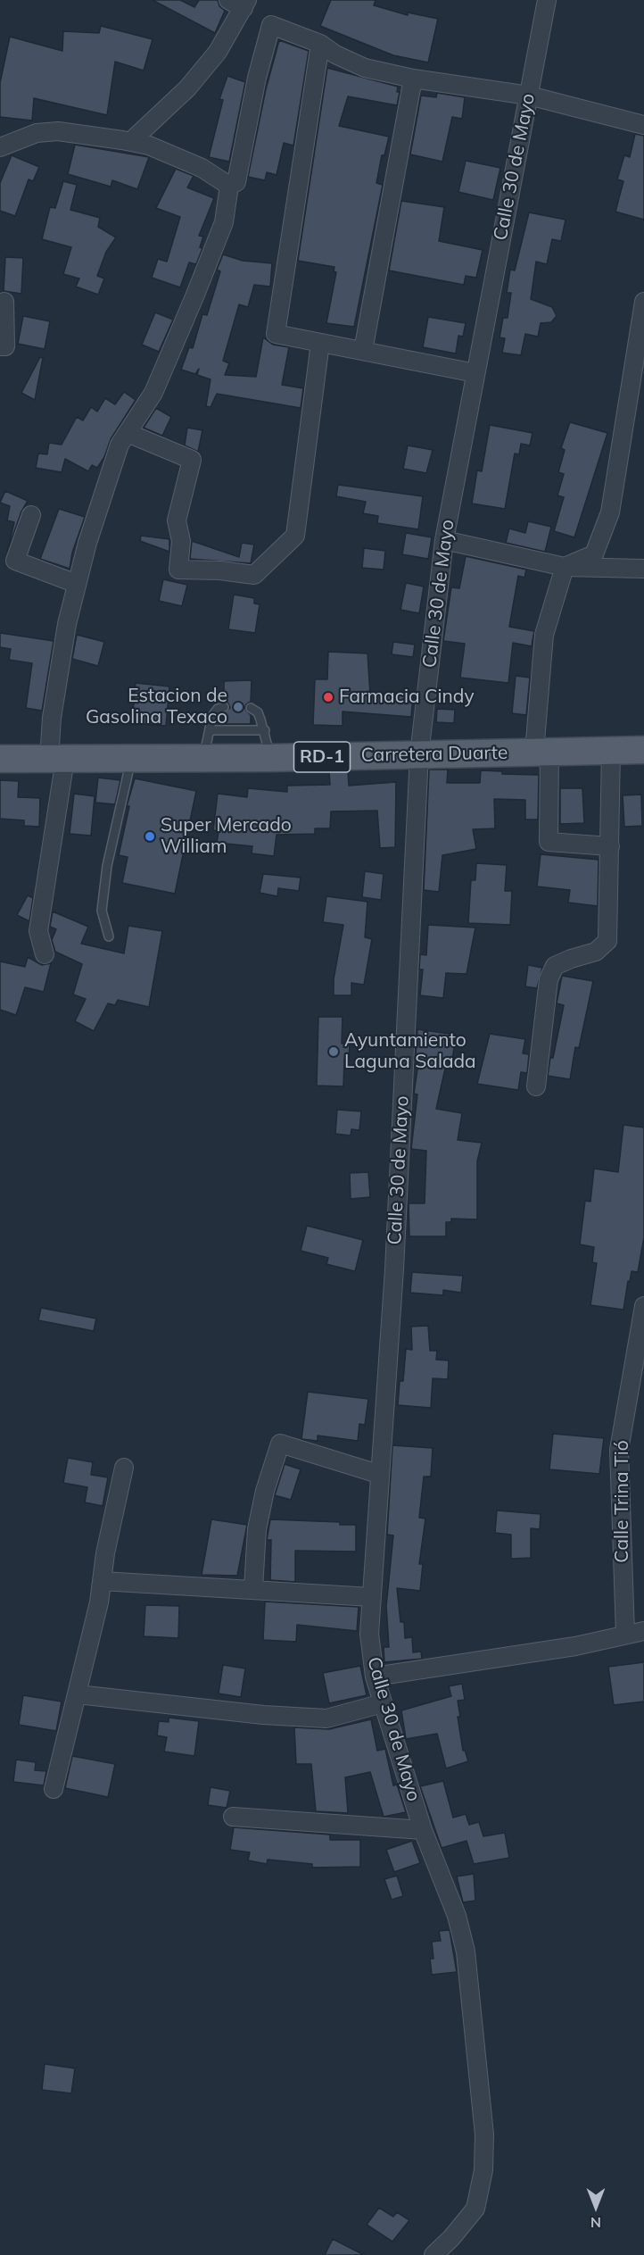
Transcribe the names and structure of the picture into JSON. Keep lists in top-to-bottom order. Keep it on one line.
{"streets":{"main road":["Carretera Duarte","RD-1"],"street":["Calle 30 de Mayo","Calle Trina Tió"]},"crossings":[["Calle 30 de Mayo","Carretera Duarte"]],"places":["Farmacia Cindy","Estacion de Gasolina Texaco","Super Mercado William","Ayuntamiento Laguna Salada"],"north":"bottom"}
